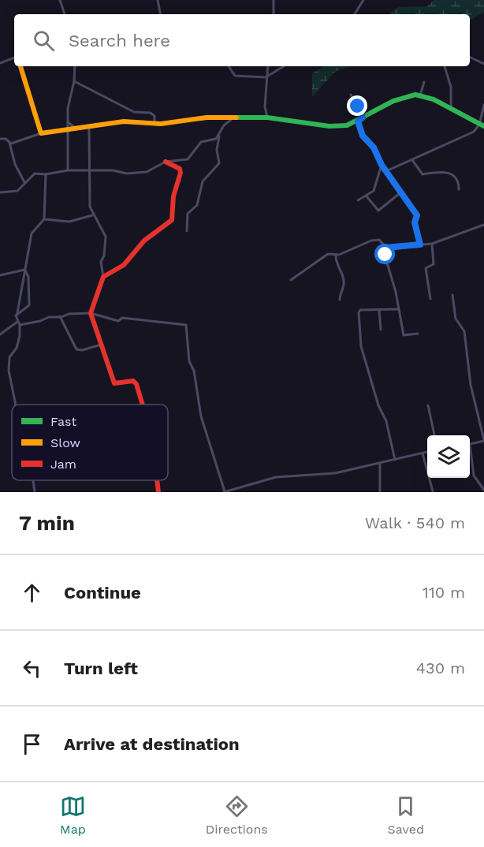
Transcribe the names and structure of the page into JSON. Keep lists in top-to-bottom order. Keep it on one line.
{"legend":["Fast","Slow","Jam"],"page":{"search":"Search here","heading":["7 min","Walk · 540 m"],"list":[["Continue","110 m"],["Turn left","430 m"],"Arrive at destination"],"nav":["Map","Directions","Saved"]}}
